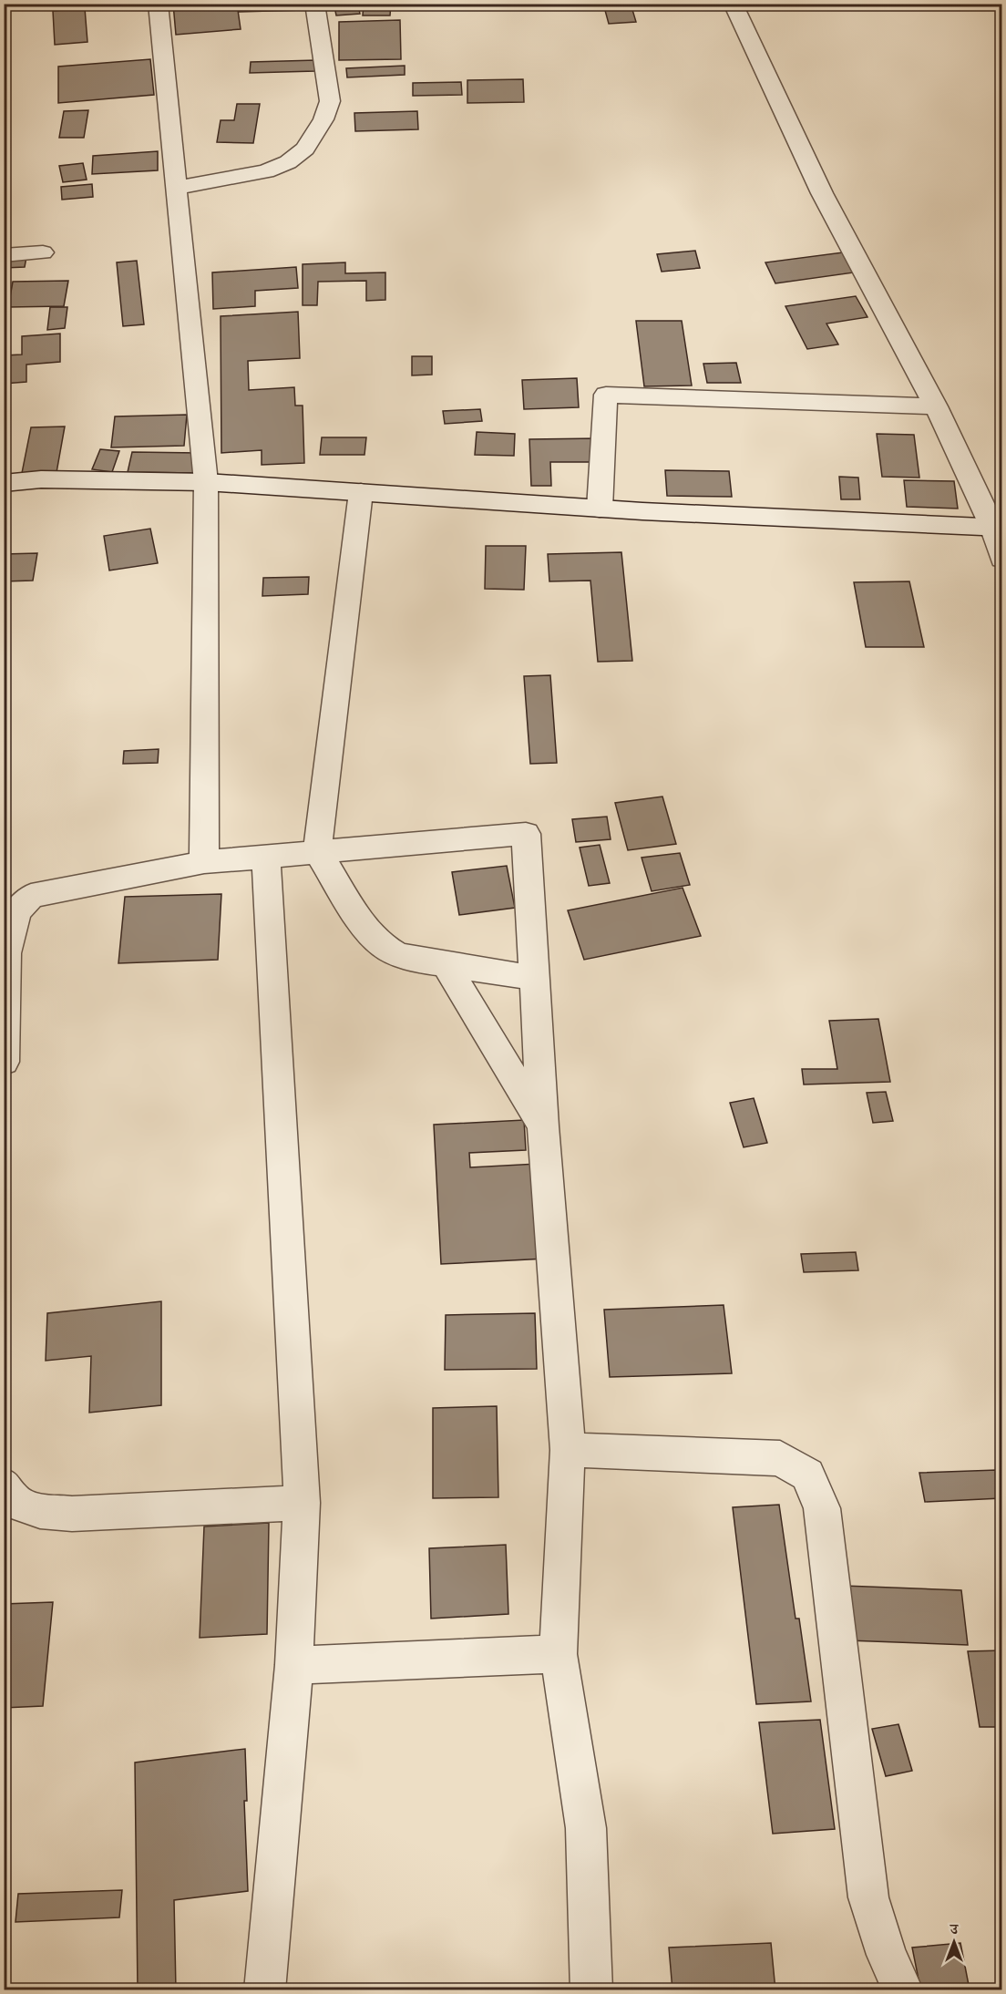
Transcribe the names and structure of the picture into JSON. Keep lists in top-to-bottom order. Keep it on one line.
{"north":"top"}
